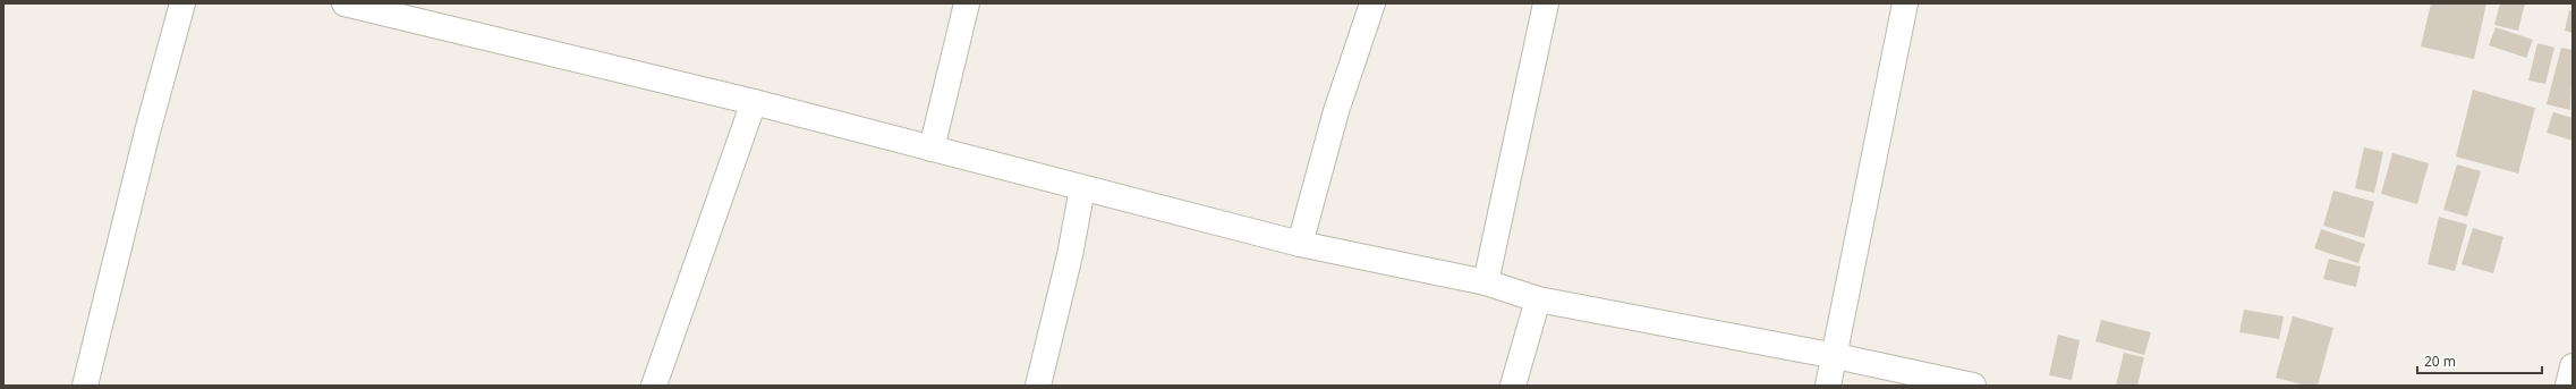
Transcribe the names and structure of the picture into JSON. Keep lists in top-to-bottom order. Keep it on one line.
{"scale_bar":"20 m"}
